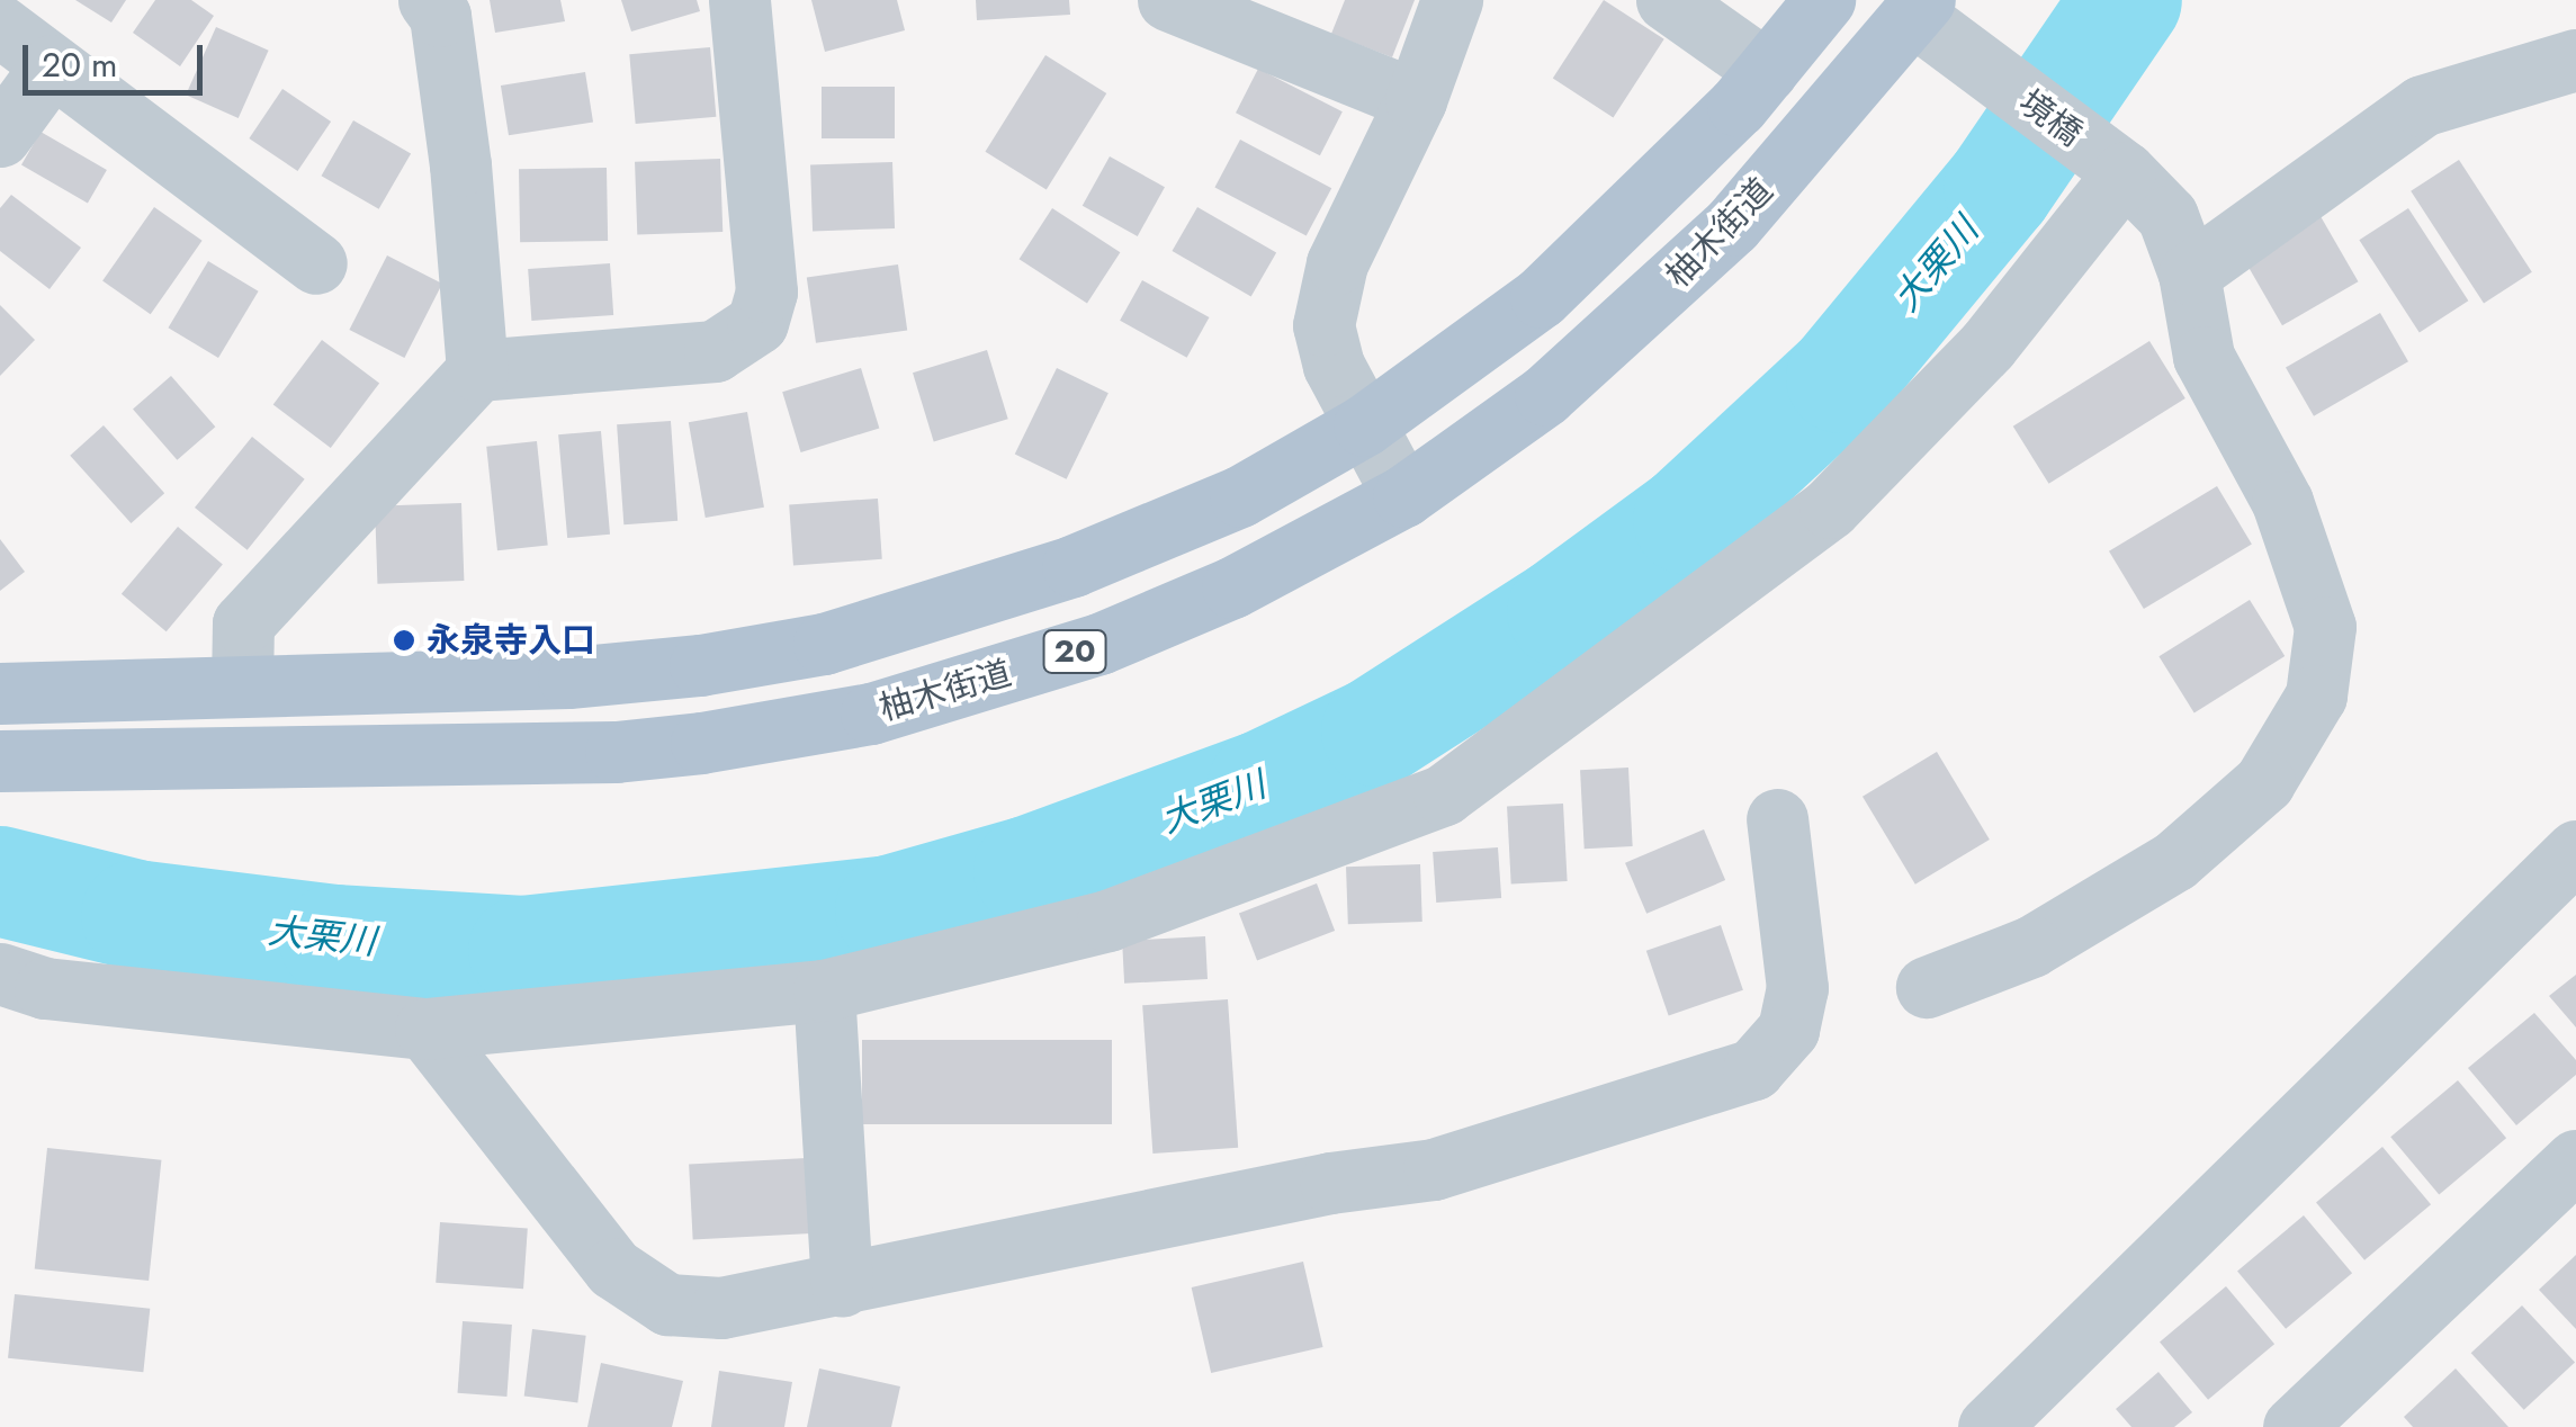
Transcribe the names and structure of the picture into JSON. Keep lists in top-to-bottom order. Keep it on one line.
{"streets":{"main road":["柚木街道","20"],"street":["境橋"]},"crossings":[["境橋","柚木街道"]],"water":["大栗川"],"places":["永泉寺入口"],"scale_bar":"20 m"}
